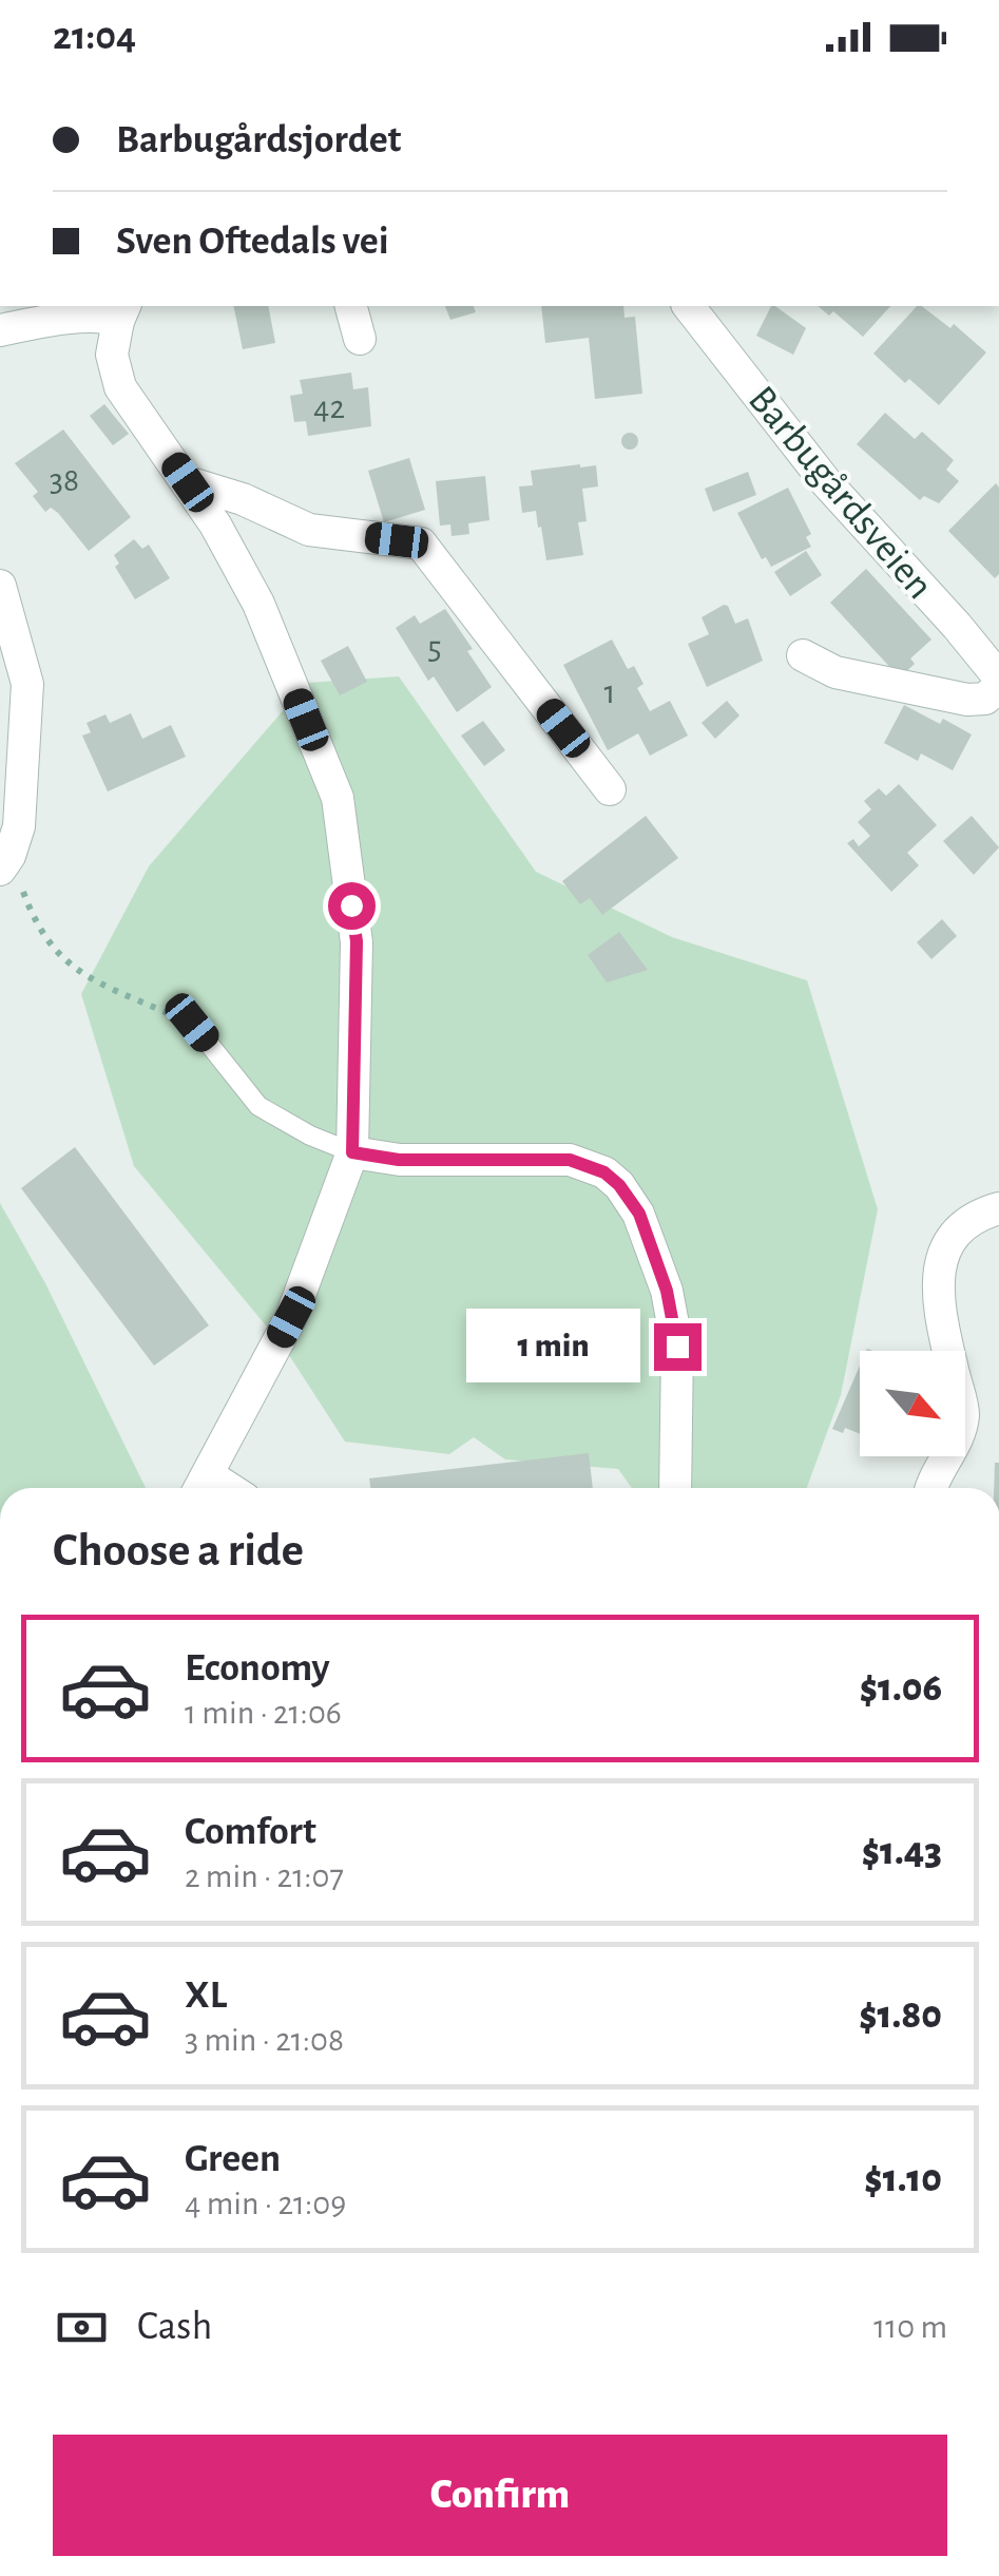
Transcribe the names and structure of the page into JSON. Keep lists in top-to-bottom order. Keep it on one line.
{"streets":{"street":["Barbugårdsveien"]},"house_numbers":["42","38","5","1"],"north":"bottom right","page":{"status":"21:04","banner":["Barbugårdsjordet","Sven Oftedals vei"],"bubble":"1 min","heading":"Choose a ride","list":[{"name":"Economy","note":"1 min · 21:06","value":"$1.06"},{"name":"Comfort","note":"2 min · 21:07","value":"$1.43"},{"name":"XL","note":"3 min · 21:08","value":"$1.80"},{"name":"Green","note":"4 min · 21:09","value":"$1.10"}],"pay":["Cash","110 m"],"buttons":"Confirm"}}
